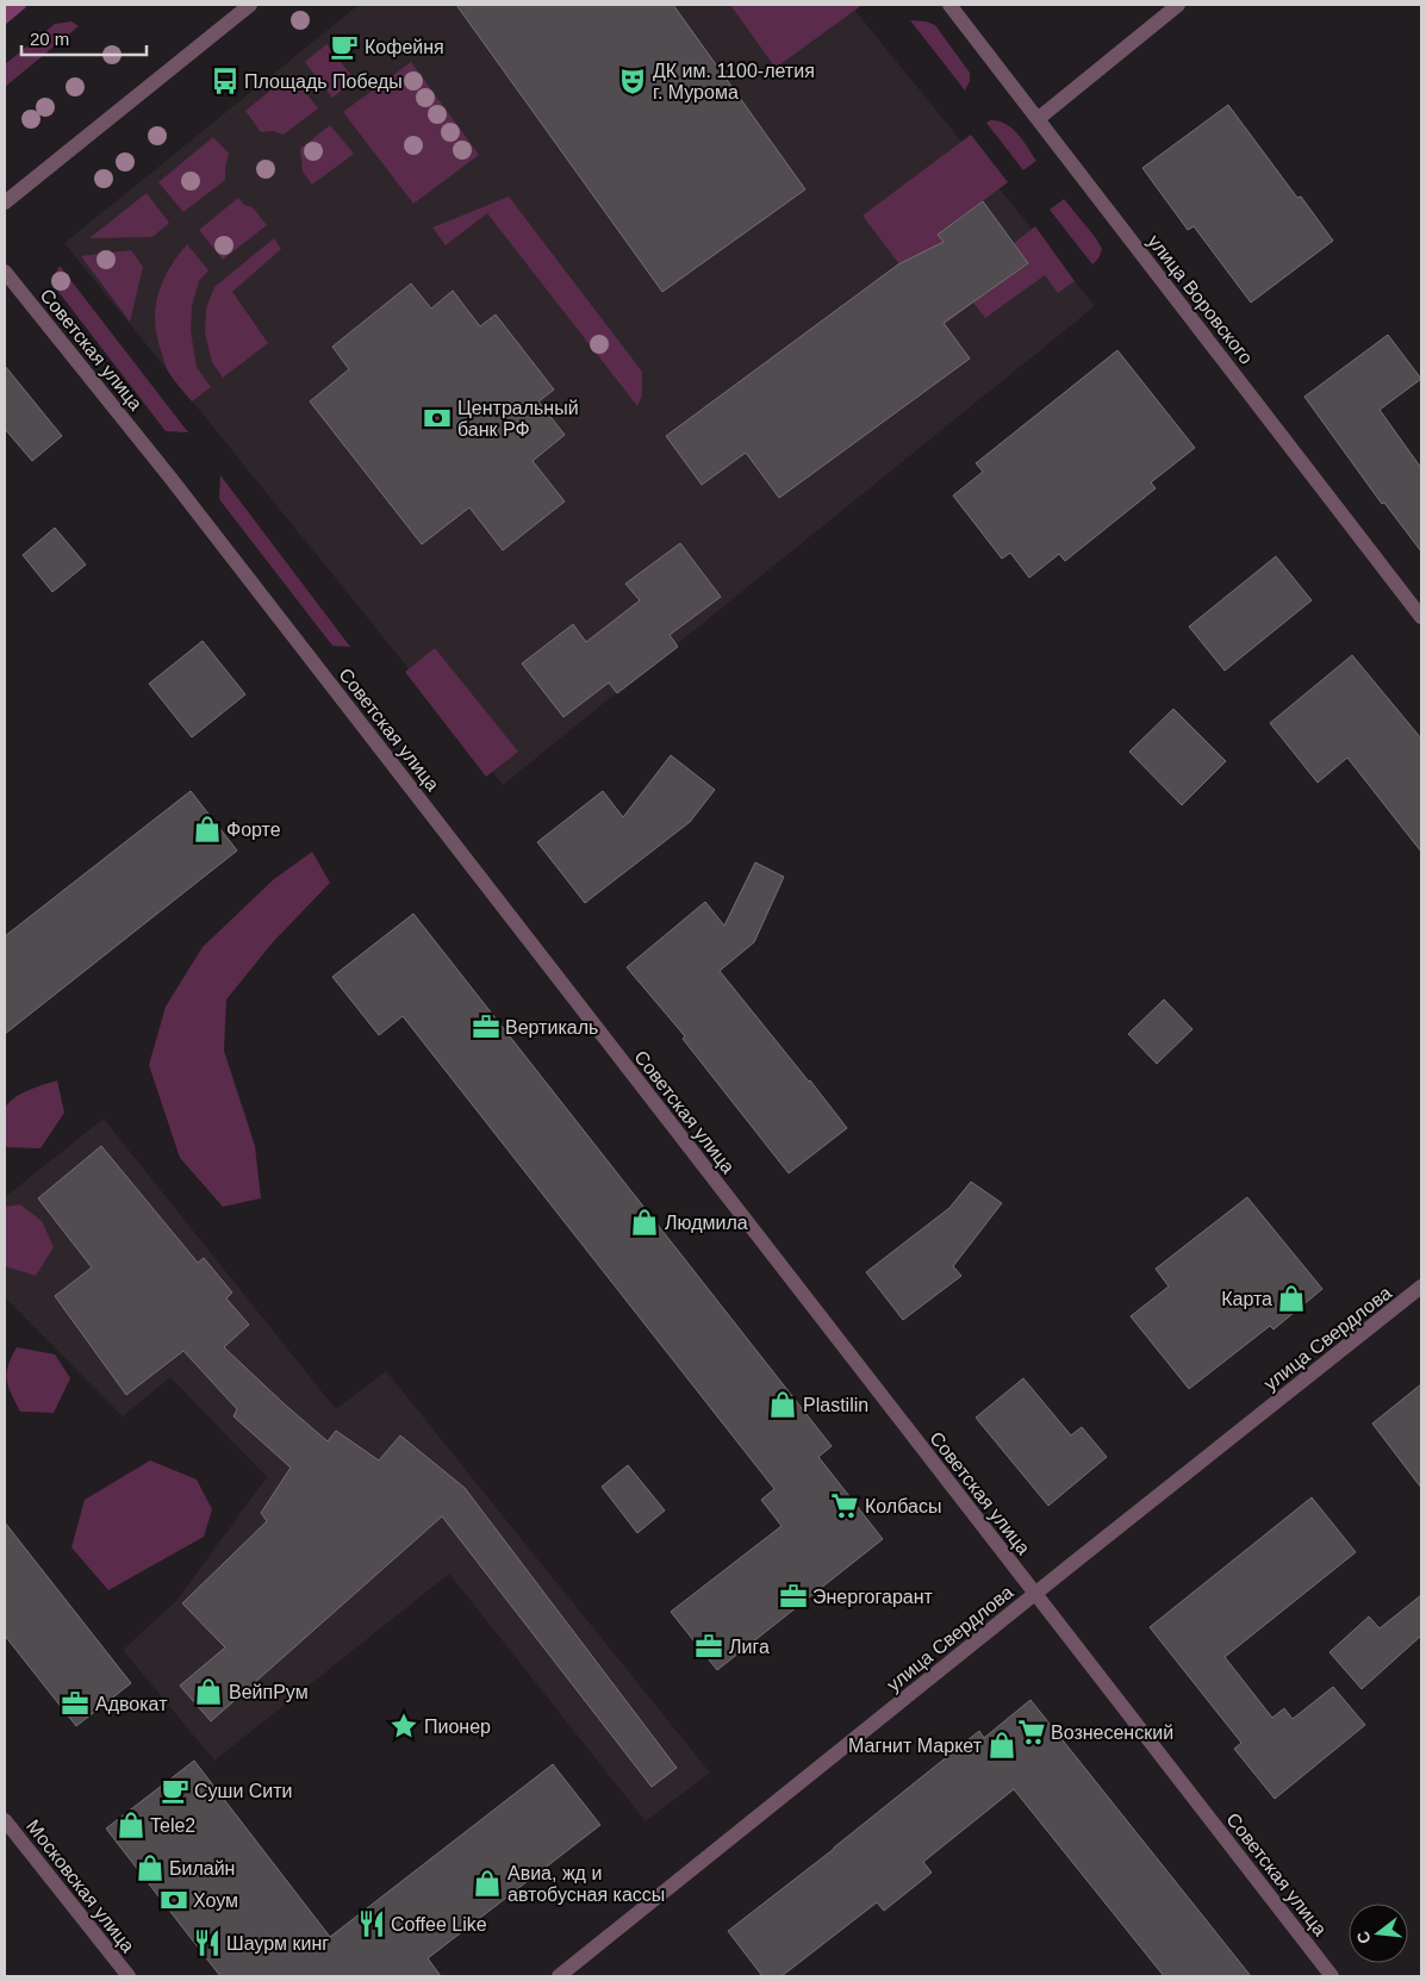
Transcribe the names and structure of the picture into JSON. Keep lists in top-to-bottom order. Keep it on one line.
{"streets":{"street":["улица Воровского","Советская улица","улица Свердлова","Московская улица"]},"crossings":[["Советская улица","улица Свердлова"]],"places":{"cafe":["Кофейня","Суши Сити"],"bus stop":["Площадь Победы"],"theatre":["ДК им. 1100-летия г. Мурома"],"bank":["Центральный банк РФ","Хоум"],"shop":["Форте","Людмила","Карта","Plastilin","ВейпРум","Магнит Маркет","Tele2","Билайн","Авиа, жд и автобусная кассы"],"office":["Вертикаль","Энергогарант","Лига","Адвокат"],"supermarket":["Колбасы","Вознесенский"],"place":["Пионер"],"restaurant":["Coffee Like","Шаурм кинг"]},"scale_bar":"20 m","north":"left"}
